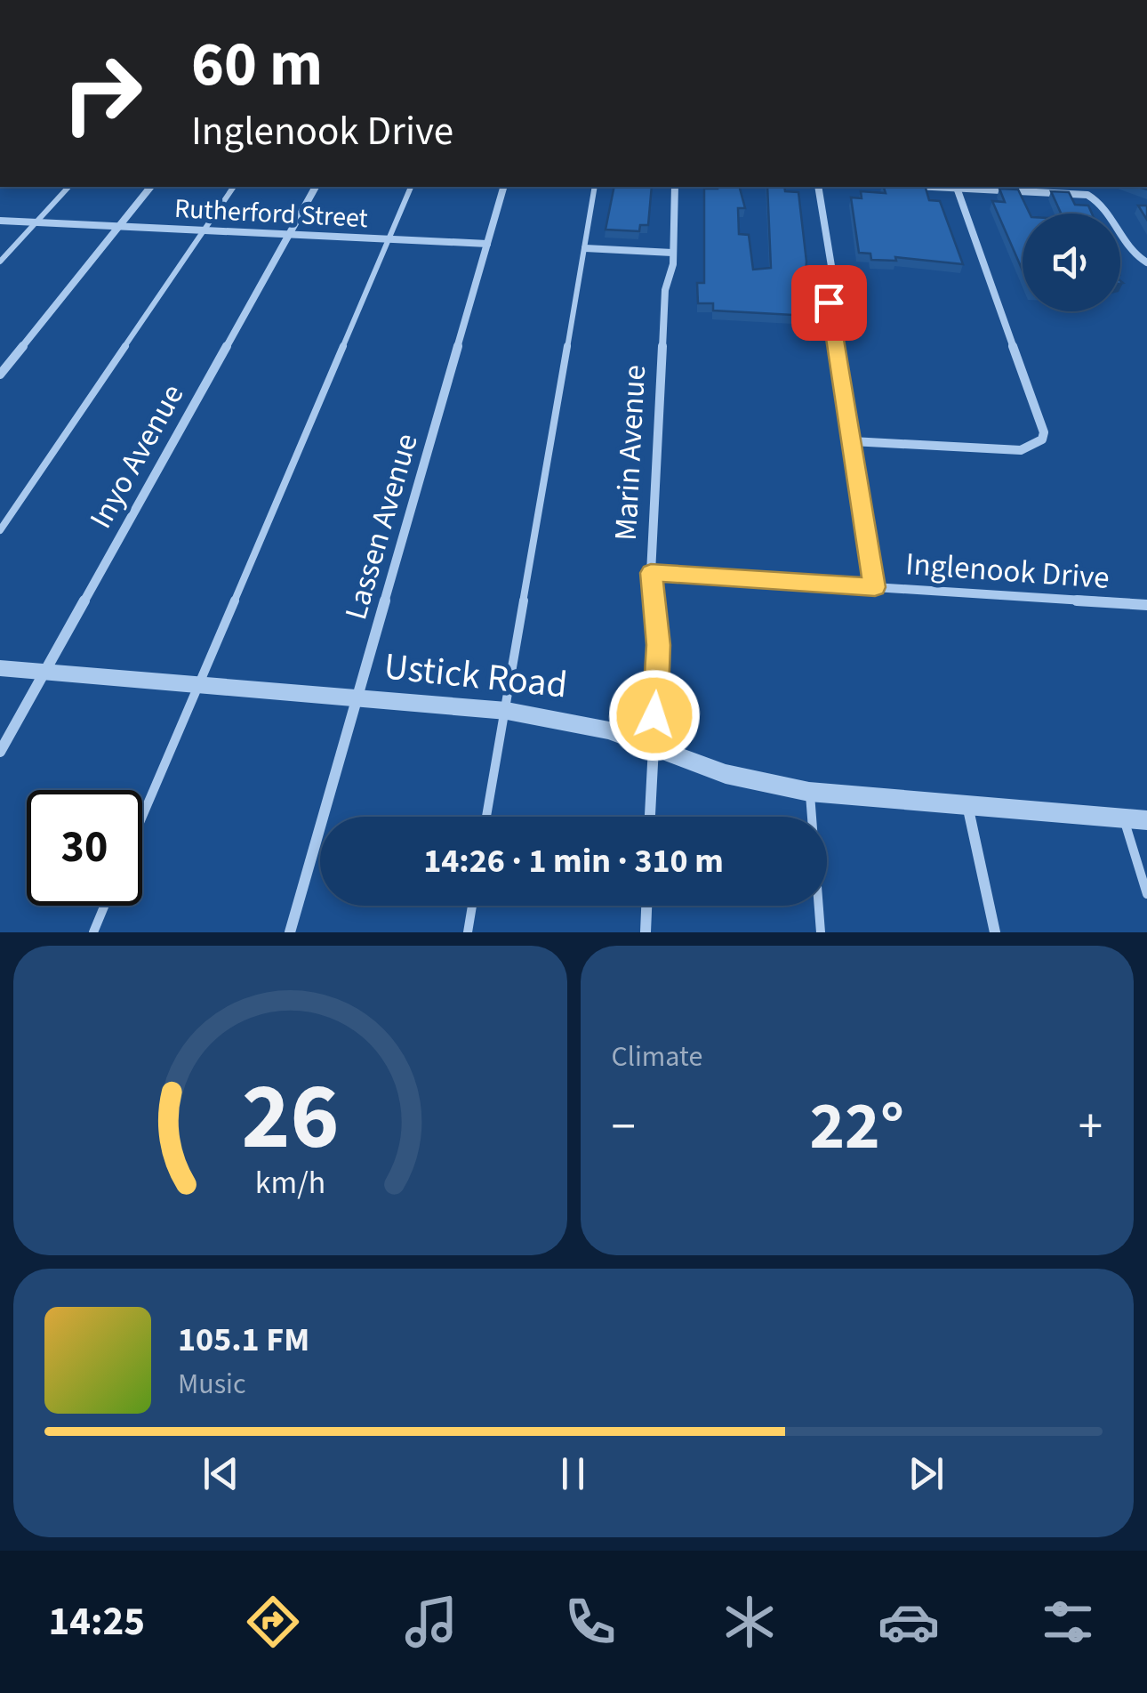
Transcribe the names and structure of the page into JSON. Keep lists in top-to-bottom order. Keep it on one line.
{"streets":{"street":["Rutherford Street","Marin Avenue","Inyo Avenue","Lassen Avenue","Inglenook Drive","Ustick Road"]},"crossings":[["Rutherford Street","Inyo Avenue"],["Rutherford Street","Lassen Avenue"],["Marin Avenue","Inglenook Drive"],["Marin Avenue","Ustick Road"],["Inyo Avenue","Ustick Road"],["Lassen Avenue","Ustick Road"]],"page":{"turn":["60 m","Inglenook Drive"],"limit":"30","trip":"14:26 · 1 min · 310 m","tile":"Climate","heat":["−","22°","+"],"song":["105.1 FM","Music"],"tabs":"14:25","gauge":["26","km/h"]}}
